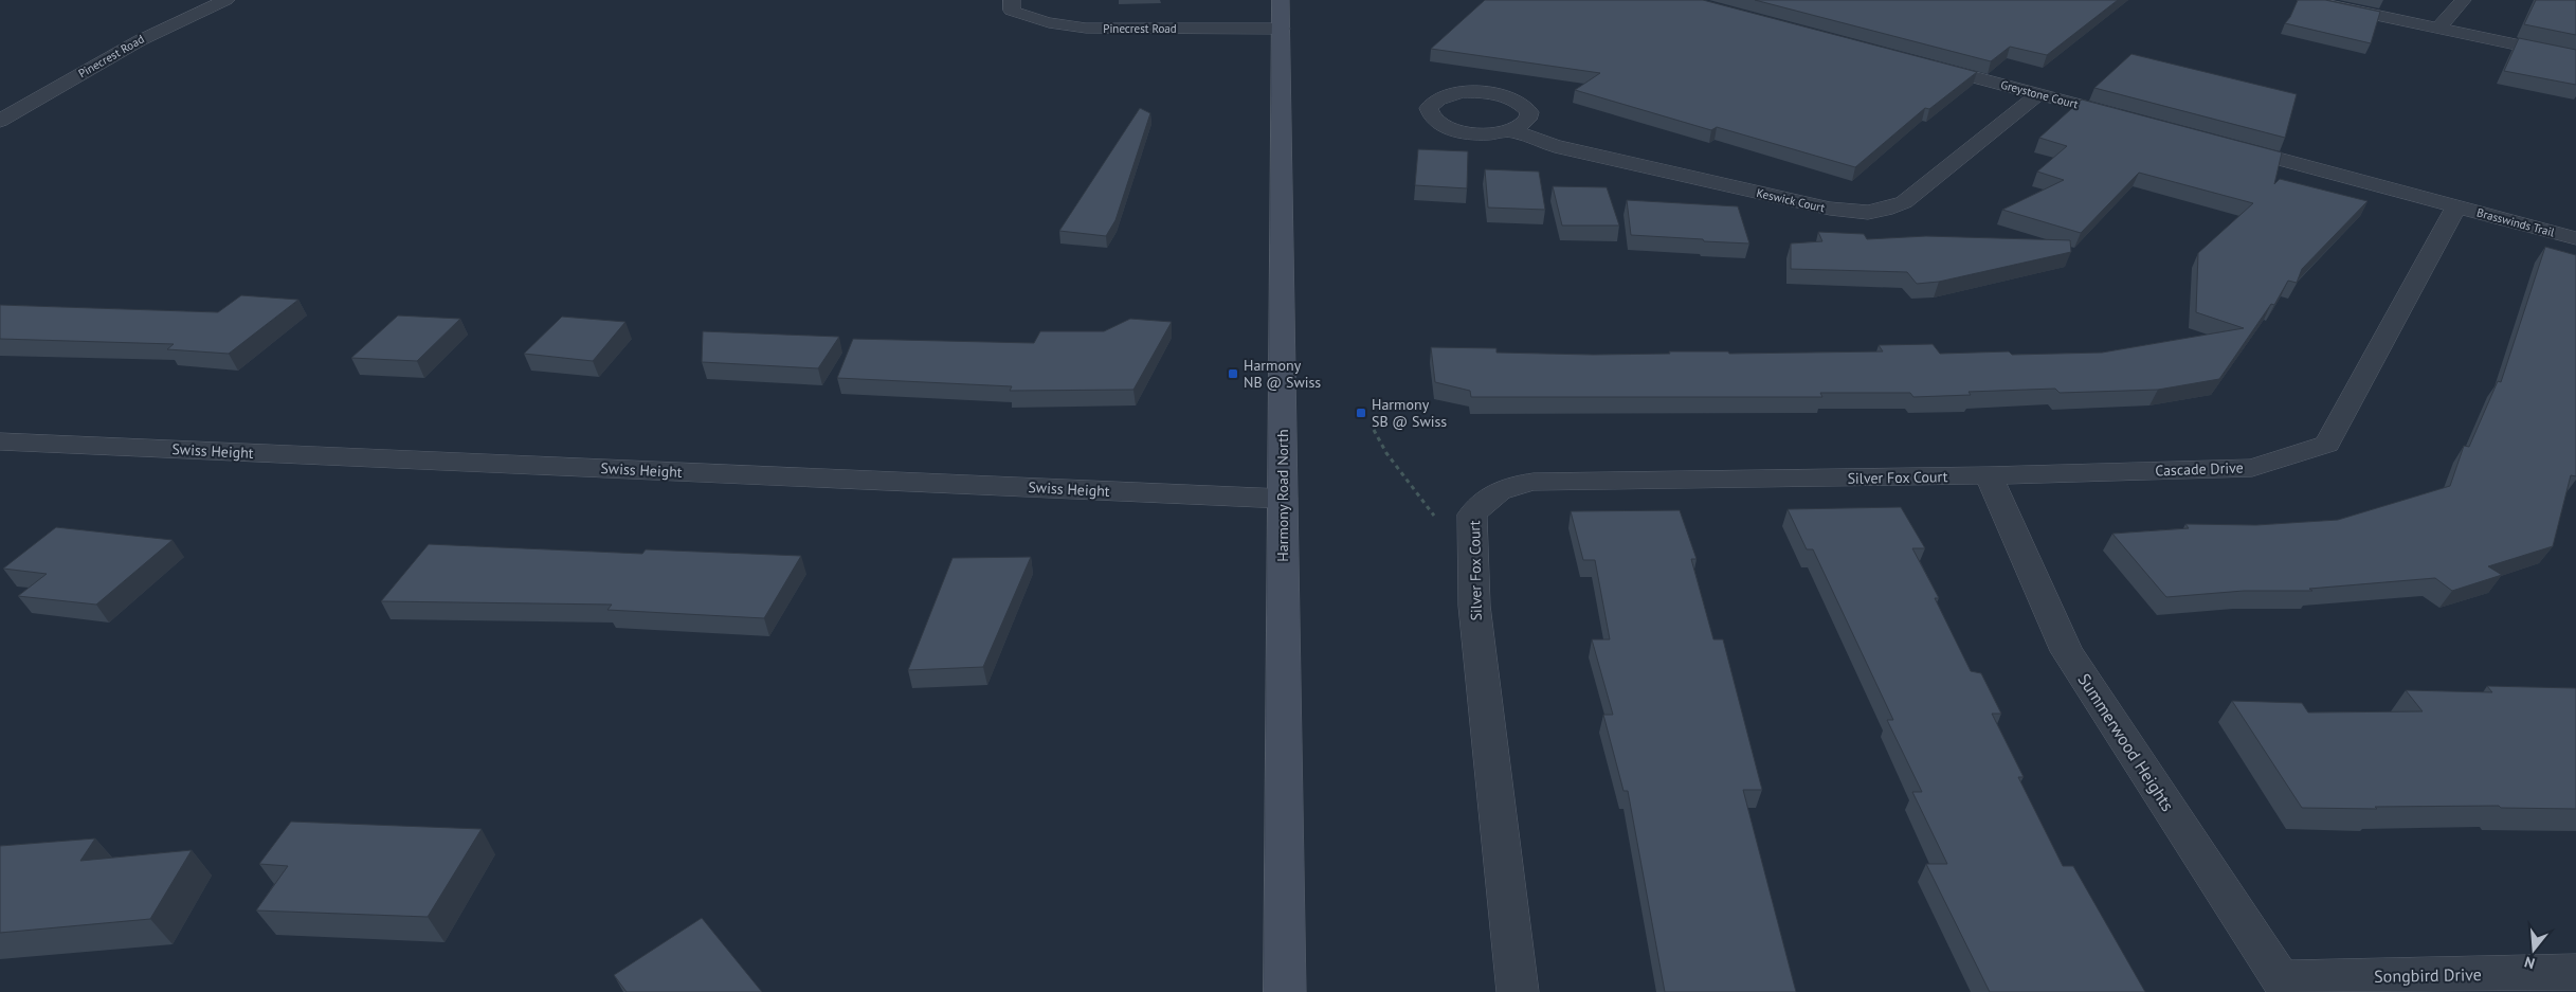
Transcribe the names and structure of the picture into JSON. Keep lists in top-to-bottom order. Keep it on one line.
{"streets":{"main road":["Harmony Road North"],"street":["Pinecrest Road","Greystone Court","Keswick Court","Brasswinds Trail","Swiss Height","Cascade Drive","Silver Fox Court","Summerwood Heights","Songbird Drive"]},"crossings":[["Pinecrest Road","Harmony Road North"],["Greystone Court","Keswick Court"],["Brasswinds Trail","Cascade Drive"],["Swiss Height","Harmony Road North"],["Cascade Drive","Silver Fox Court"],["Cascade Drive","Summerwood Heights"],["Silver Fox Court","Summerwood Heights"],["Summerwood Heights","Songbird Drive"]],"places":{"transit":["Harmony NB @ Swiss","Harmony SB @ Swiss"]},"north":"bottom"}
